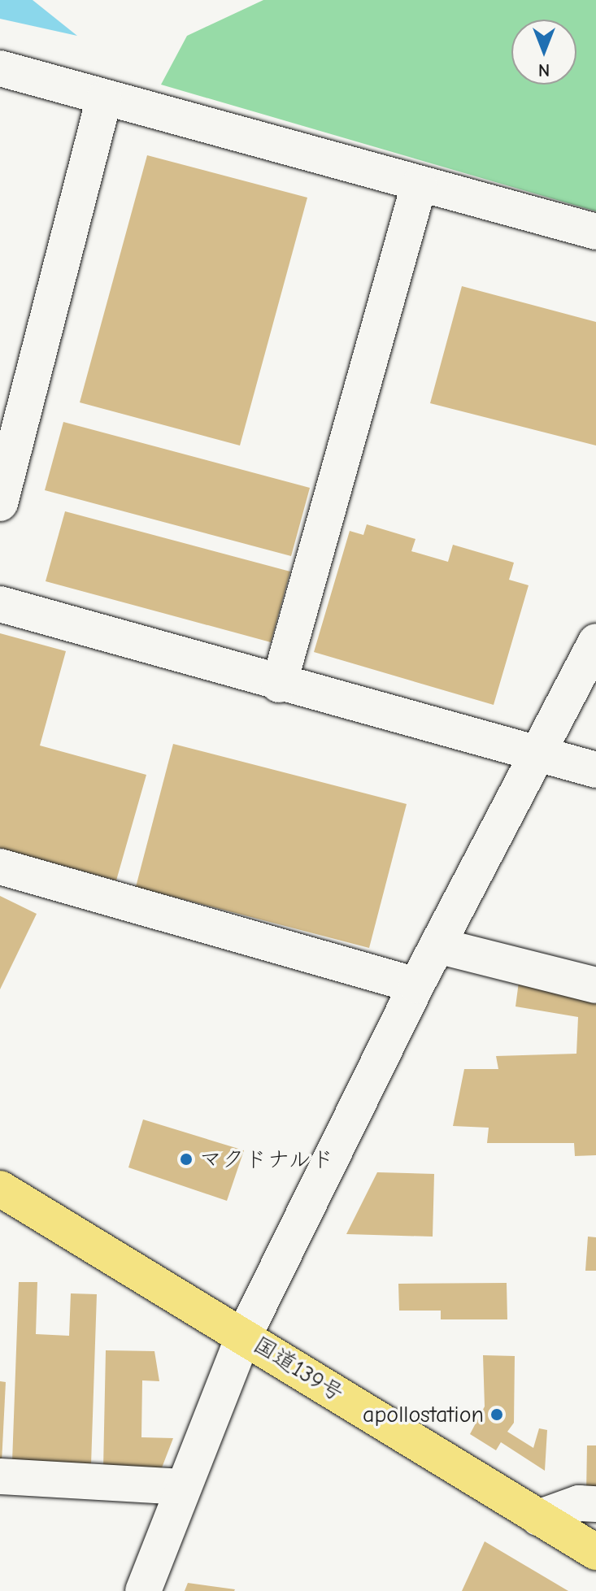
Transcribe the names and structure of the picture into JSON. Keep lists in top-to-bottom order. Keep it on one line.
{"streets":{"highway":["国道139号"]},"places":["マクドナルド","apollostation"],"north":"bottom"}
